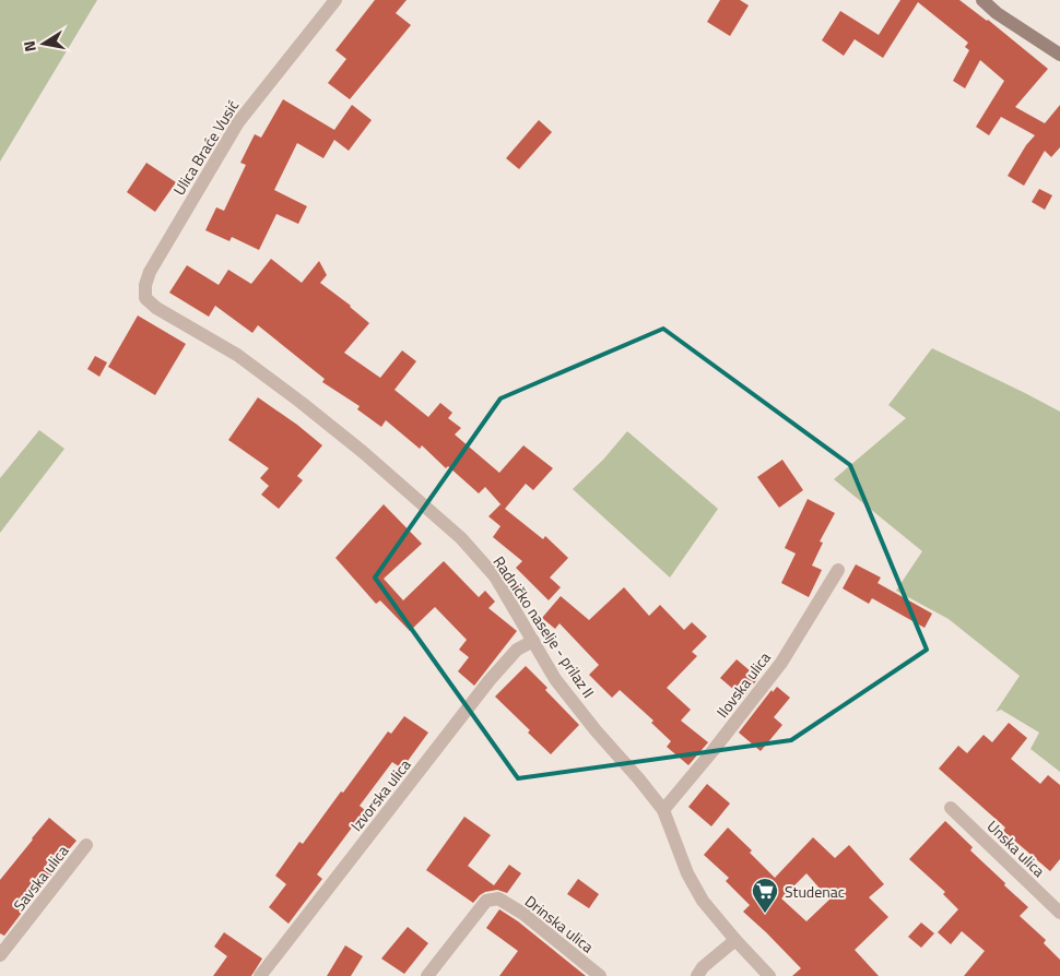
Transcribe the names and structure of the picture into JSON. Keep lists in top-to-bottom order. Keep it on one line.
{"streets":{"street":["Ulica Braće Vusić","Radničko naselje - prilaz II","Ilovska ulica","Izvorska ulica","Unska ulica","Savska ulica","Drinska ulica"]},"crossings":[["Ulica Braće Vusić","Radničko naselje - prilaz II"],["Radničko naselje - prilaz II","Ilovska ulica"],["Radničko naselje - prilaz II","Izvorska ulica"]],"places":{"supermarket":["Studenac"]},"north":"left"}
